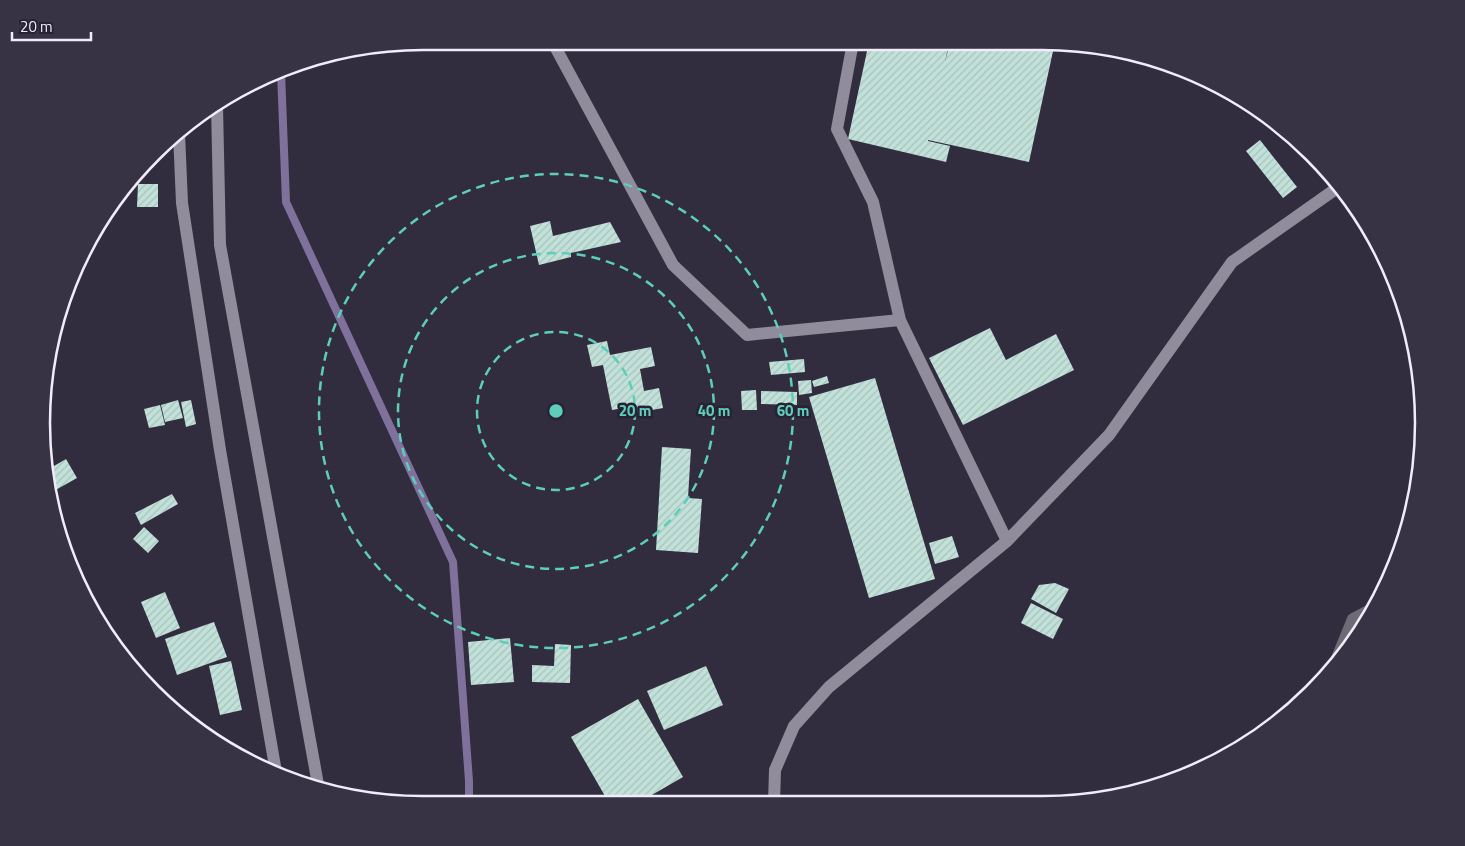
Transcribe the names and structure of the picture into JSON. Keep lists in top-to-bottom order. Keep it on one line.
{"scale_bar":"20 m","rings":["20 m","40 m","60 m"]}
